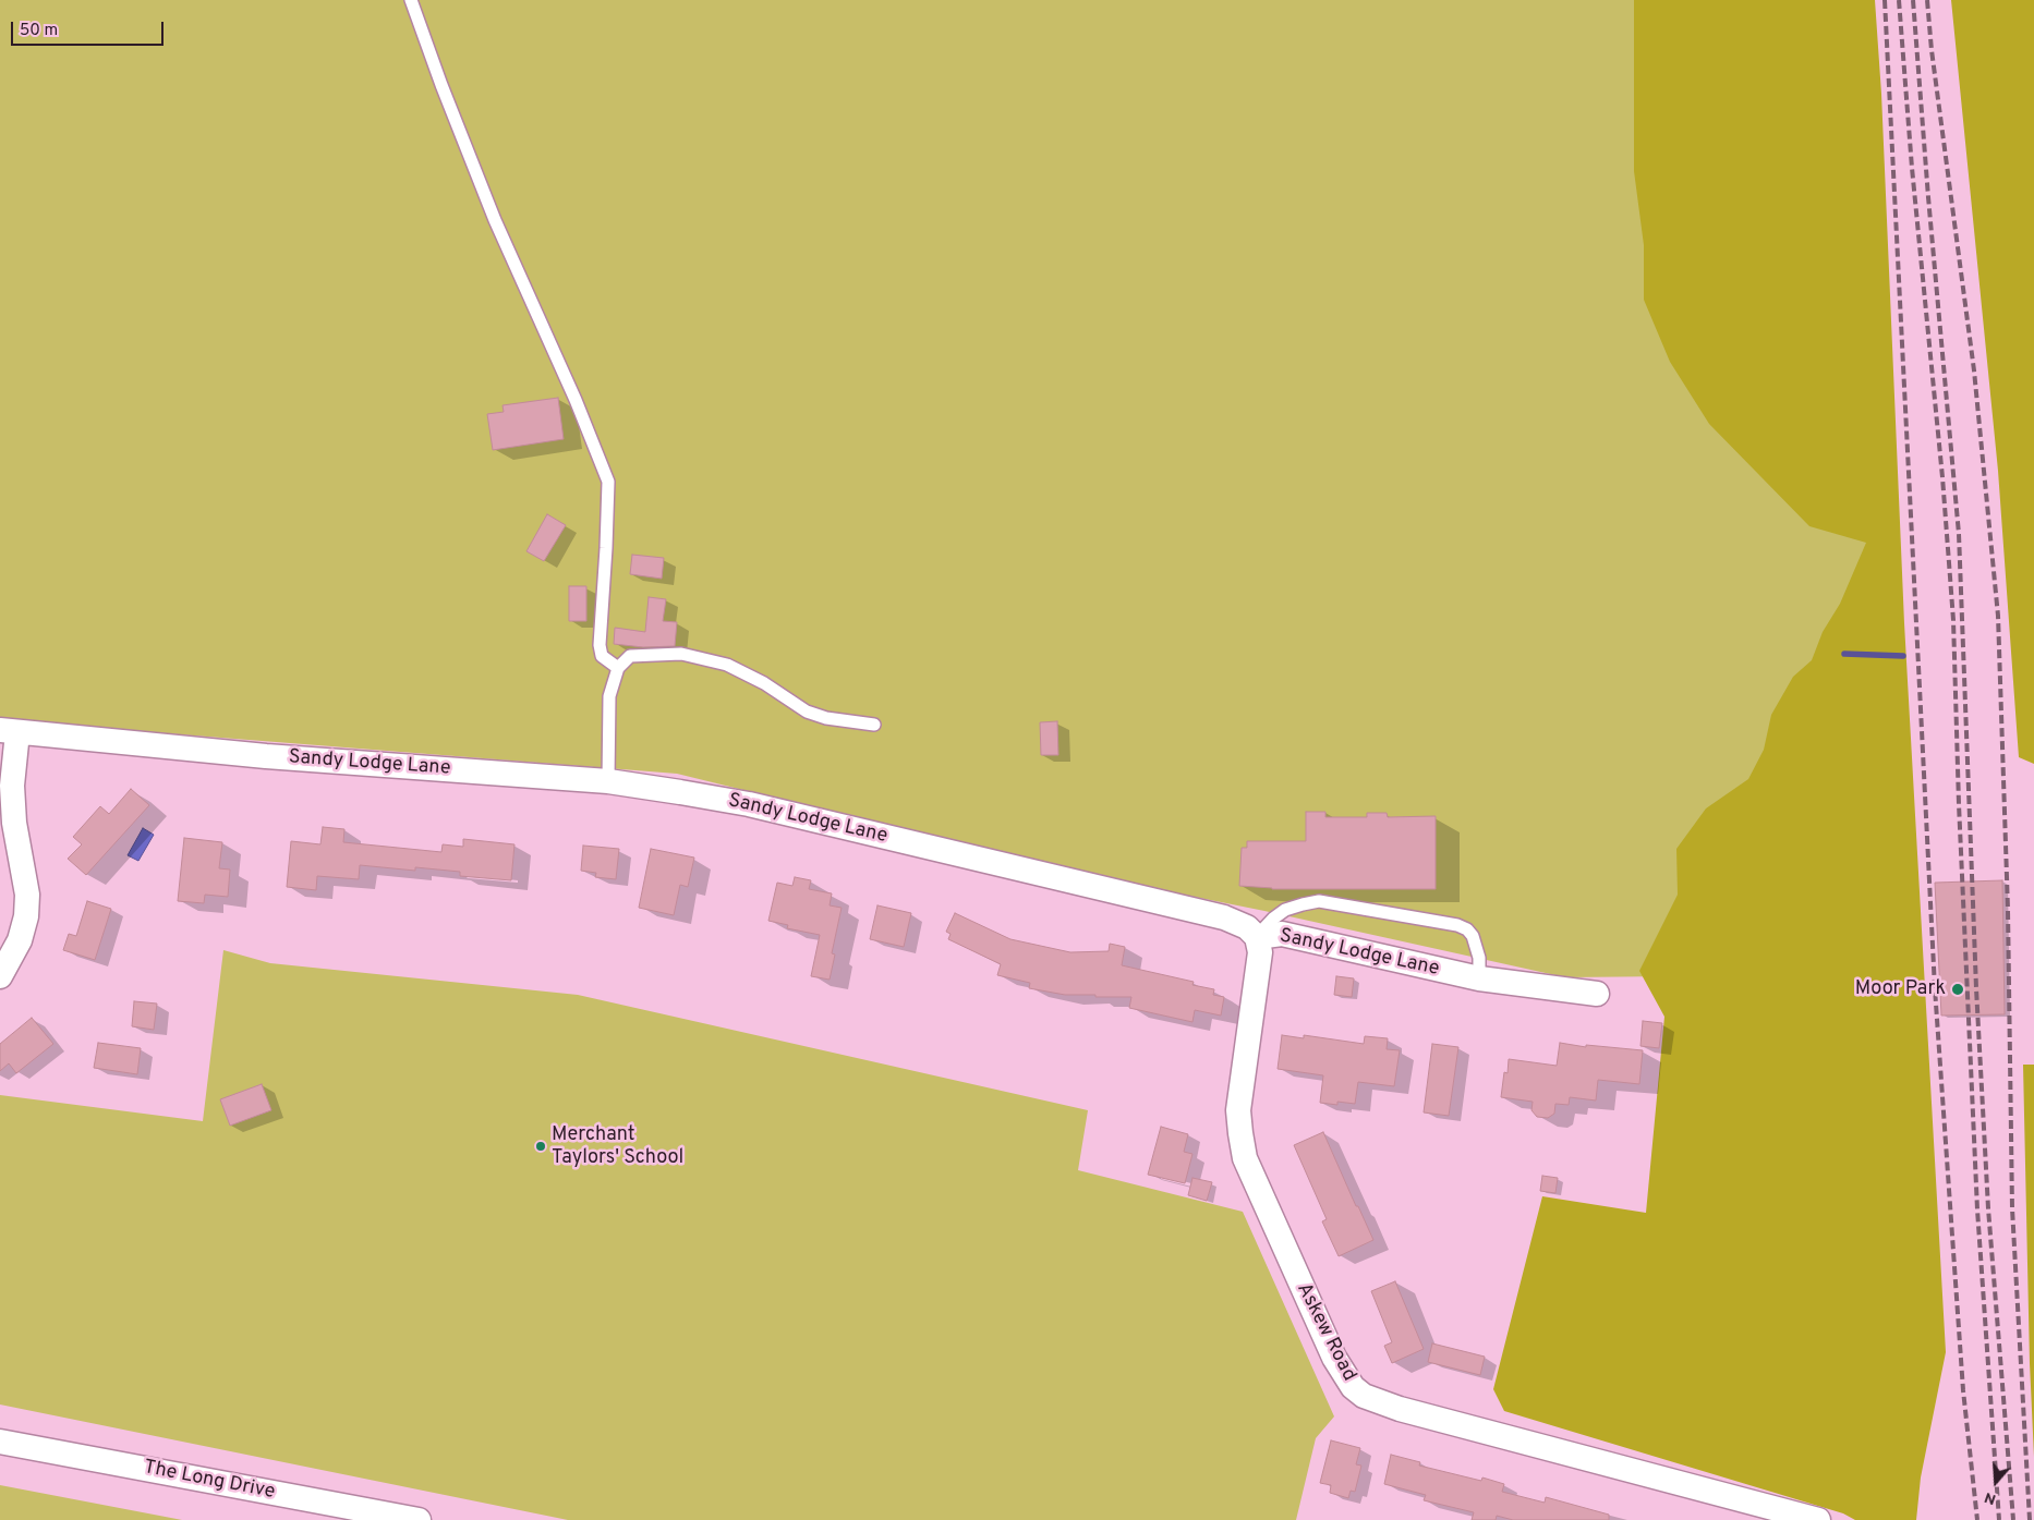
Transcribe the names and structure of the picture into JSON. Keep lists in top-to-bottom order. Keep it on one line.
{"streets":{"street":["Sandy Lodge Lane","Askew Road","The Long Drive"]},"crossings":[["Sandy Lodge Lane","Askew Road"]],"places":["Moor Park","Merchant Taylors' School"],"scale_bar":"50 m","north":"bottom"}
